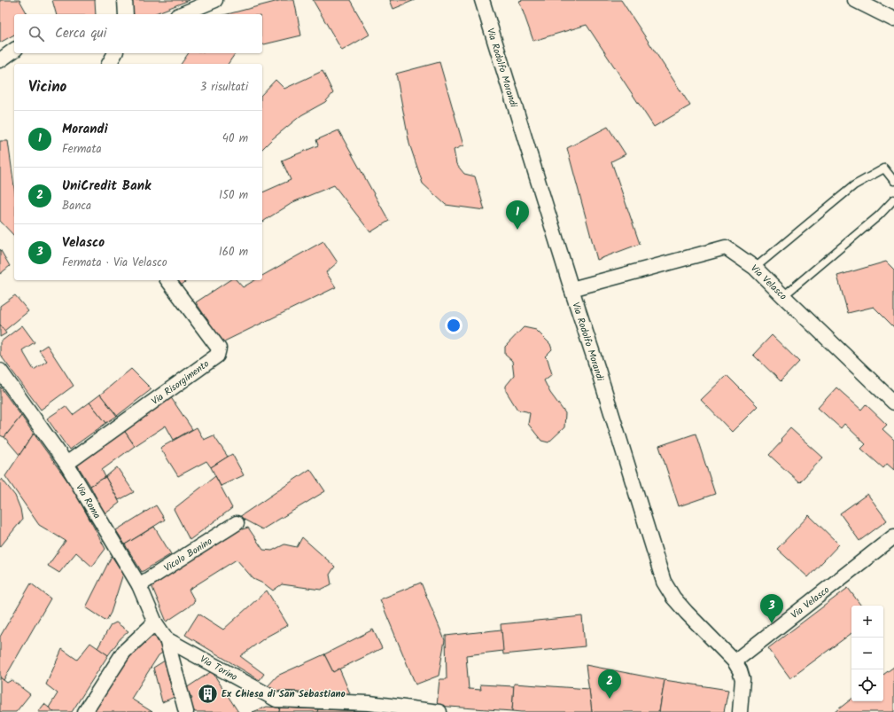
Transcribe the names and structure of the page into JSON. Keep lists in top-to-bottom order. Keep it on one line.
{"streets":{"street":["Via Rodolfo Morandi","Via Velasco","Via Risorgimento","Via Roma","Vicolo Bonino","Via Torino"]},"crossings":[["Via Rodolfo Morandi","Via Velasco"],["Via Risorgimento","Via Roma"],["Via Roma","Vicolo Bonino"],["Via Roma","Via Torino"]],"places":{"building":["Ex Chiesa di San Sebastiano"]},"page":{"search":"Cerca qui","heading":["Vicino","3 risultati"],"list":[{"mark":"1","name":"Morandi","note":"Fermata","value":"40 m"},{"mark":"2","name":"UniCredit Bank","note":"Banca","value":"150 m"},{"mark":"3","name":"Velasco","note":"Fermata · Via Velasco","value":"160 m"}],"pins":["1","3","2"],"map_buttons":["+","−"]}}
